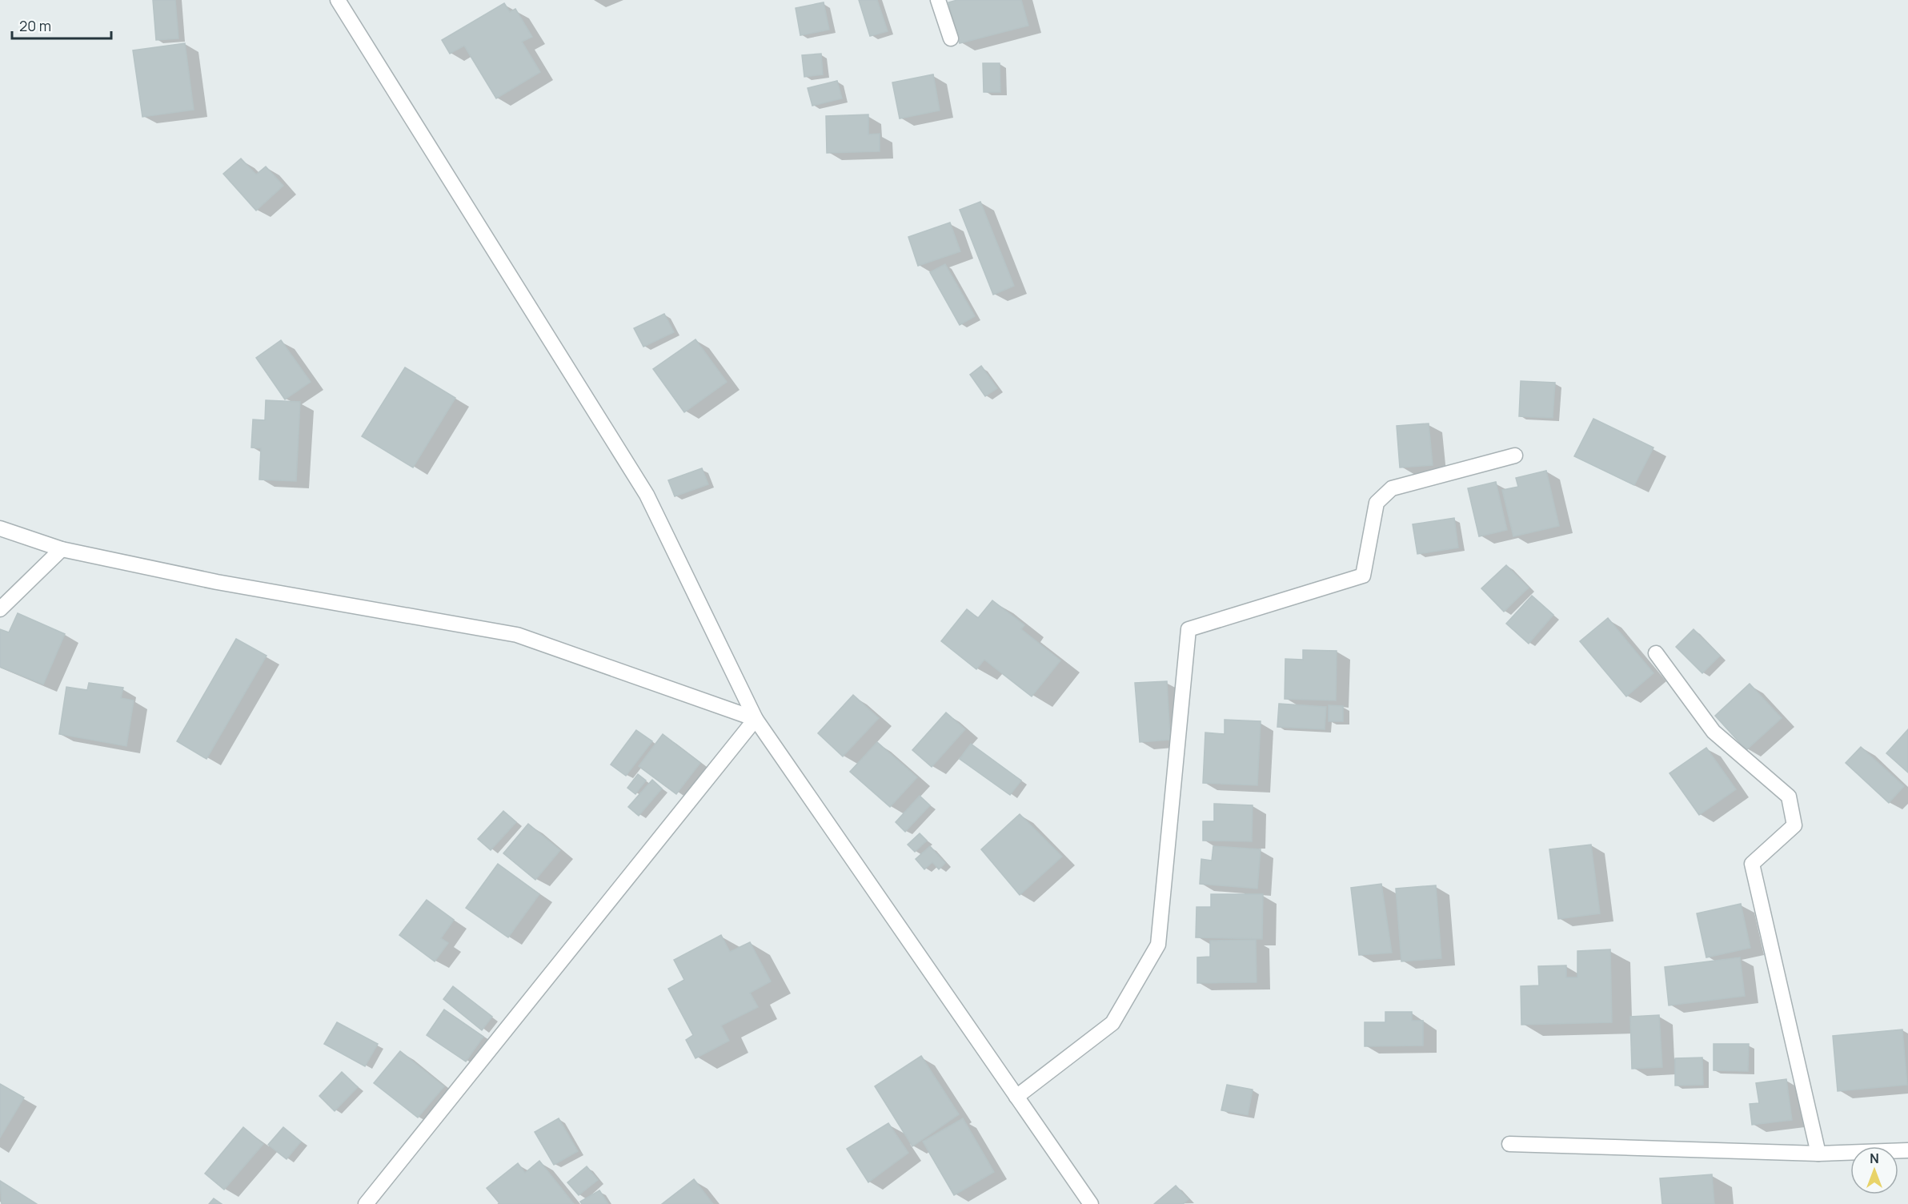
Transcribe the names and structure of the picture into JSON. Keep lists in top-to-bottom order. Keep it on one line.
{"scale_bar":"20 m","north":"top"}
